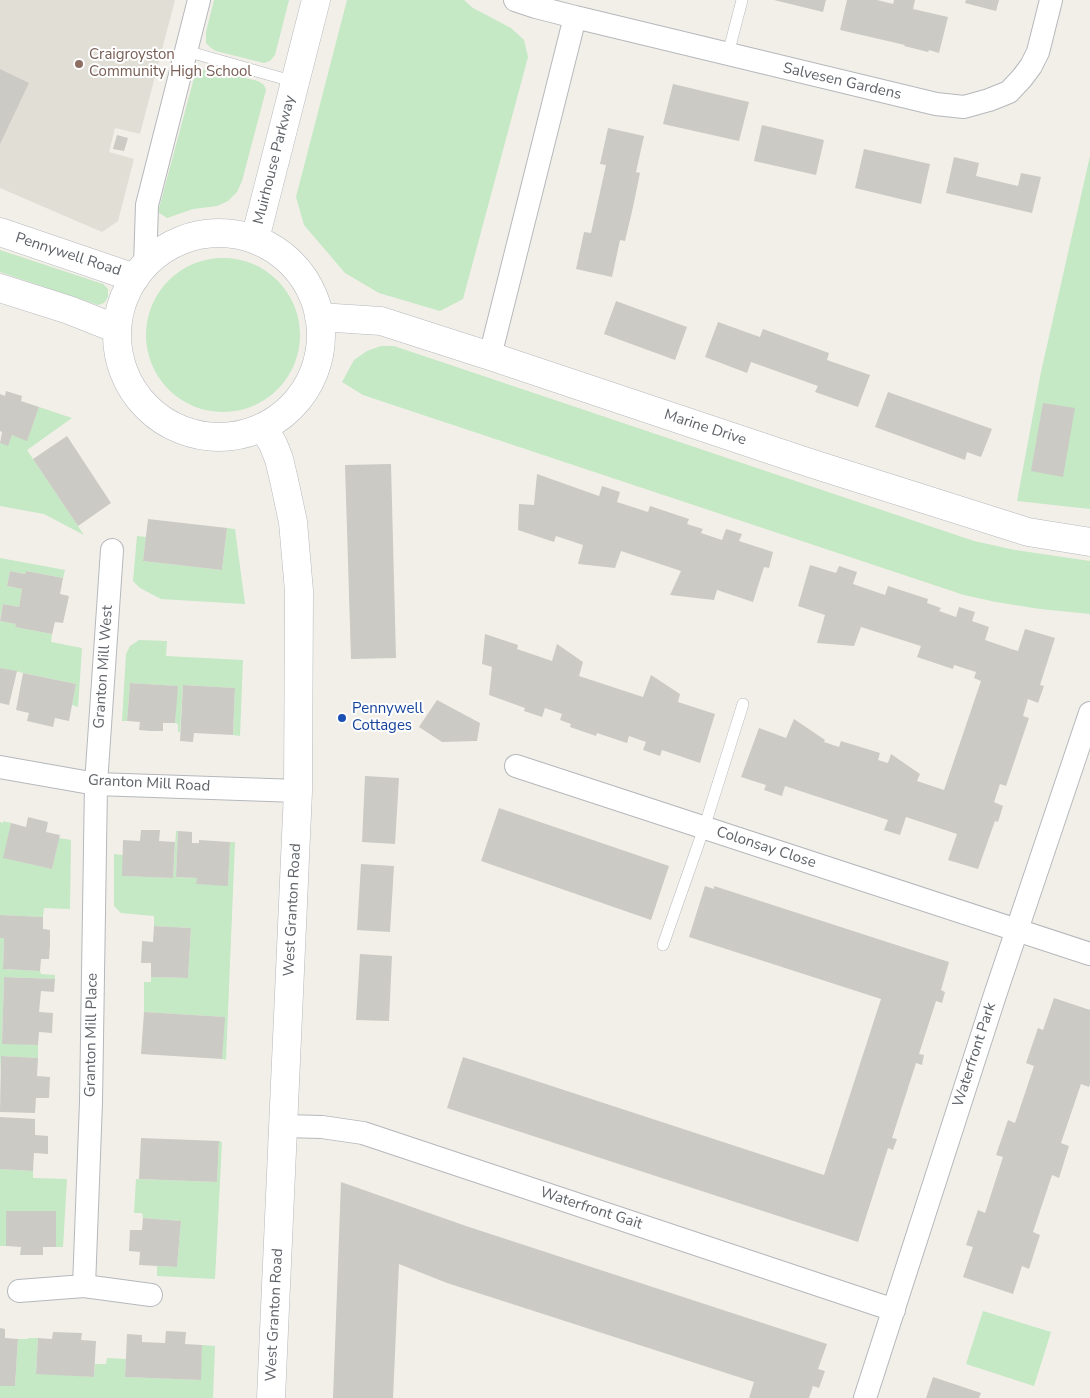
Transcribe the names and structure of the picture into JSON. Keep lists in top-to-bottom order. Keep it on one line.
{"streets":{"street":["Salvesen Gardens","Muirhouse Parkway","Pennywell Road","Marine Drive","Granton Mill West","Granton Mill Road","Colonsay Close","West Granton Road","Granton Mill Place","Waterfront Park","Waterfront Gait"]},"crossings":[["Granton Mill West","Granton Mill Road"],["Granton Mill West","Granton Mill Place"],["Granton Mill Road","West Granton Road"],["Granton Mill Road","Granton Mill Place"],["Colonsay Close","Waterfront Park"],["West Granton Road","Waterfront Gait"],["Waterfront Park","Waterfront Gait"]],"places":["Craigroyston Community High School","Pennywell Cottages"]}
